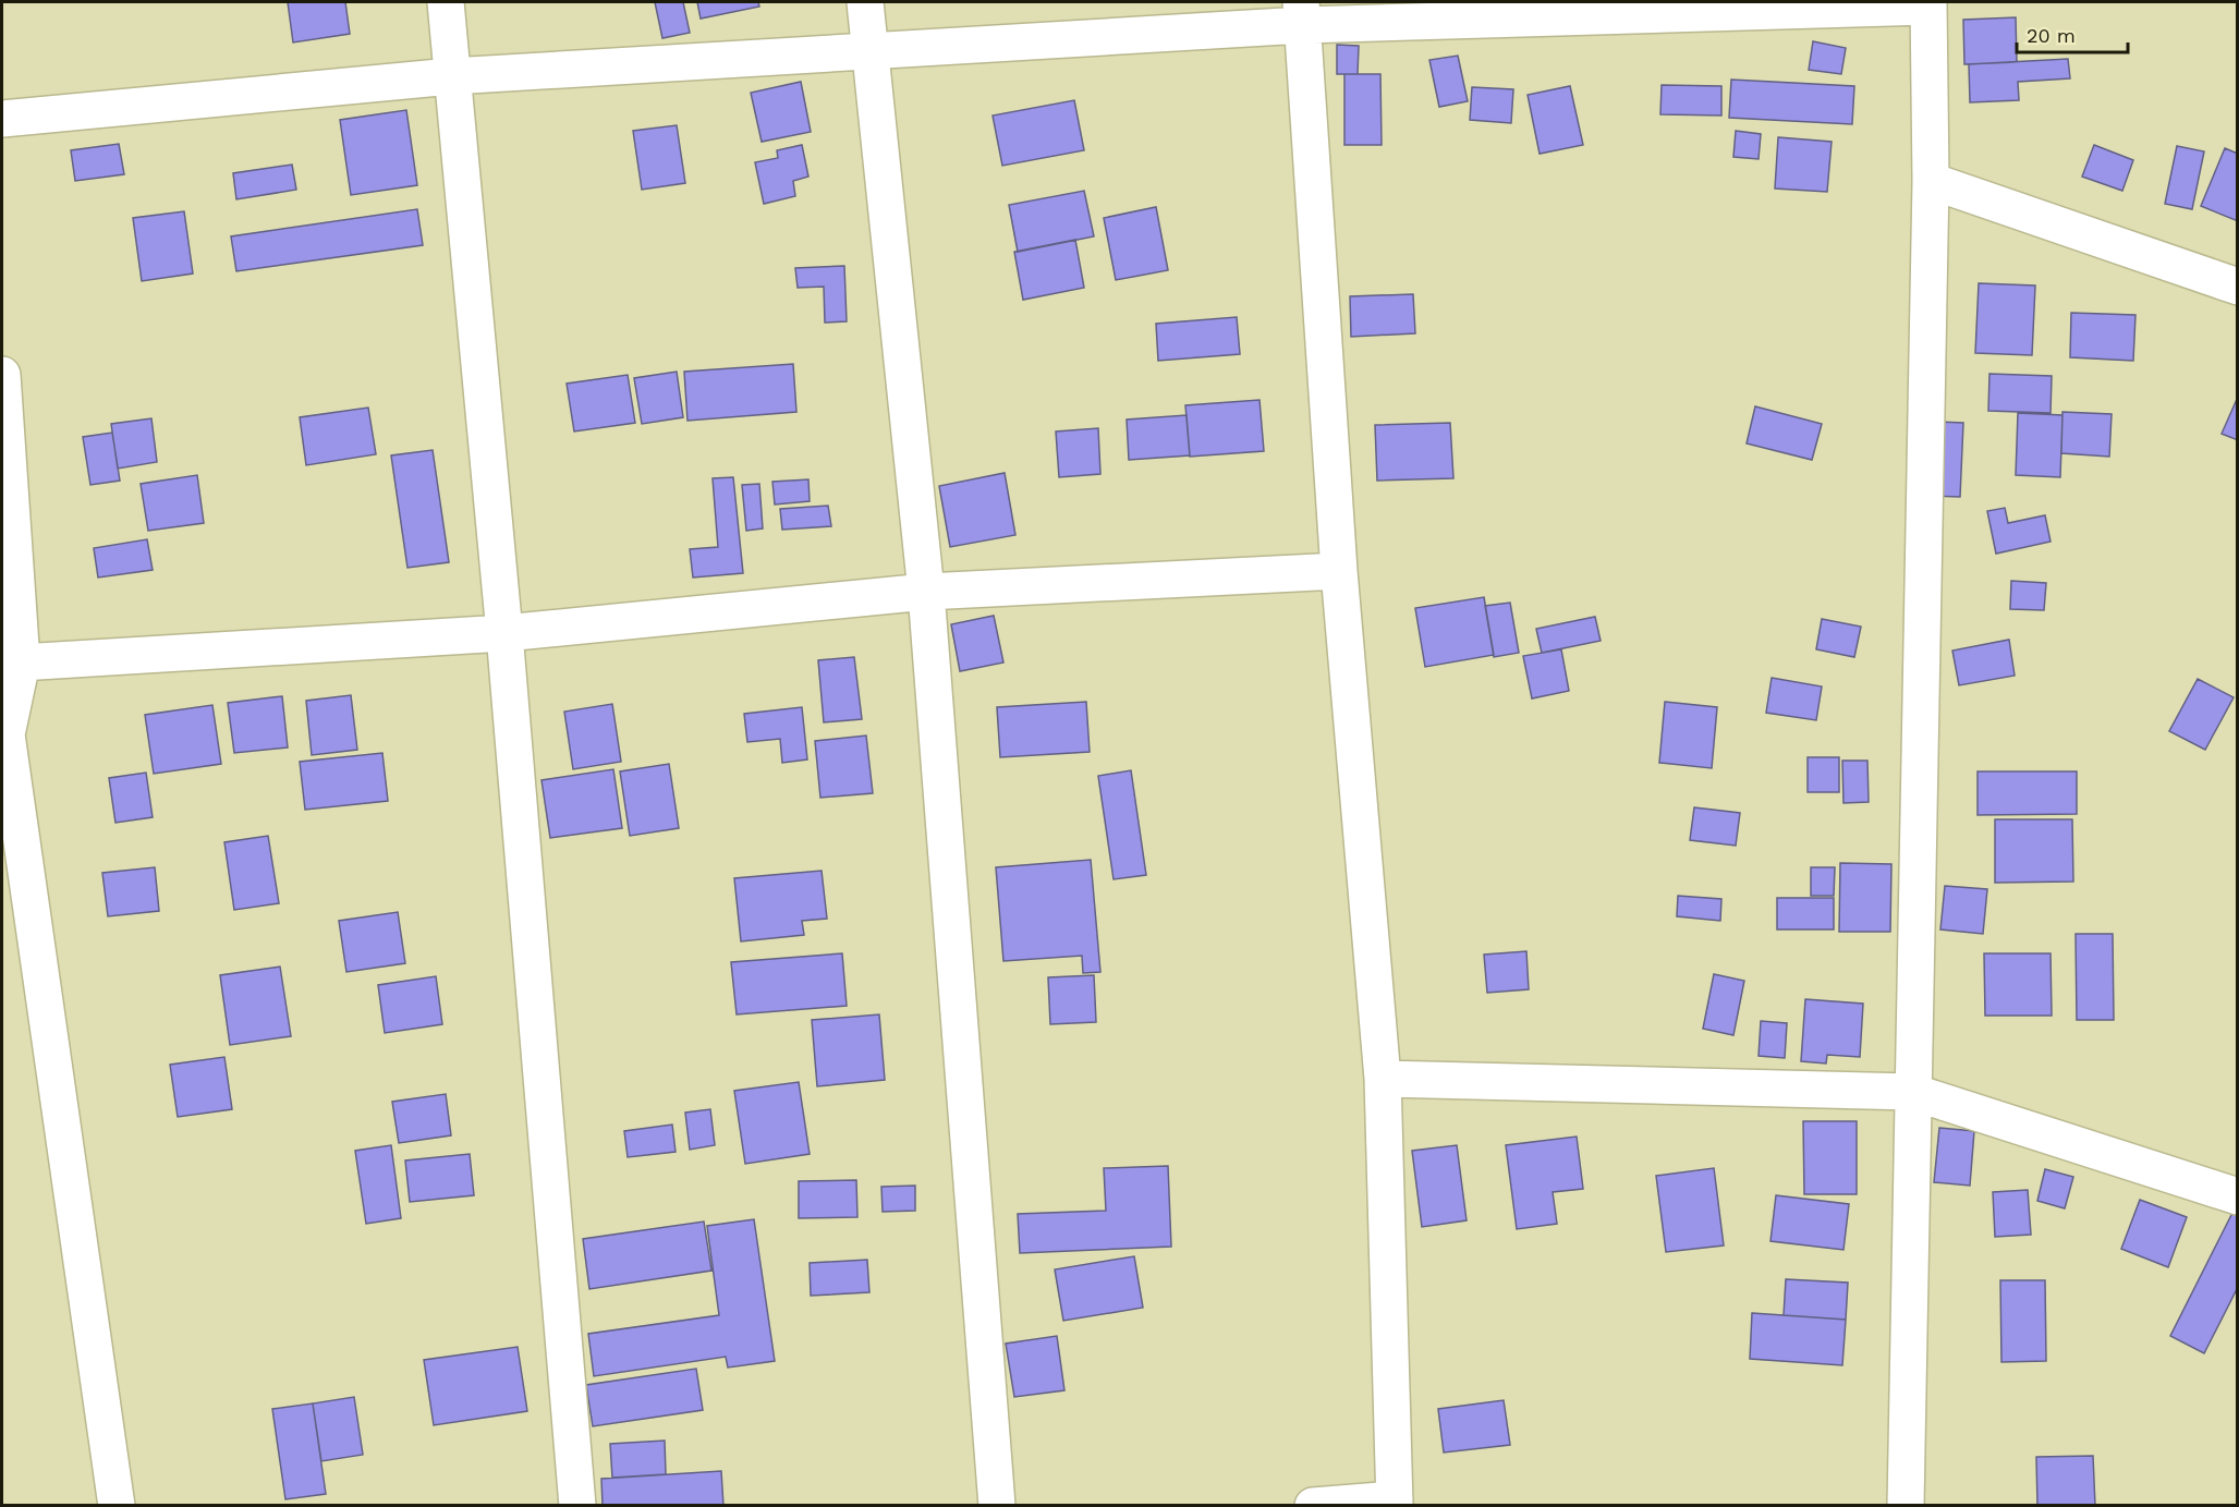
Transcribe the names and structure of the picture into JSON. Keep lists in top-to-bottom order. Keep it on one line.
{"scale_bar":"20 m"}
